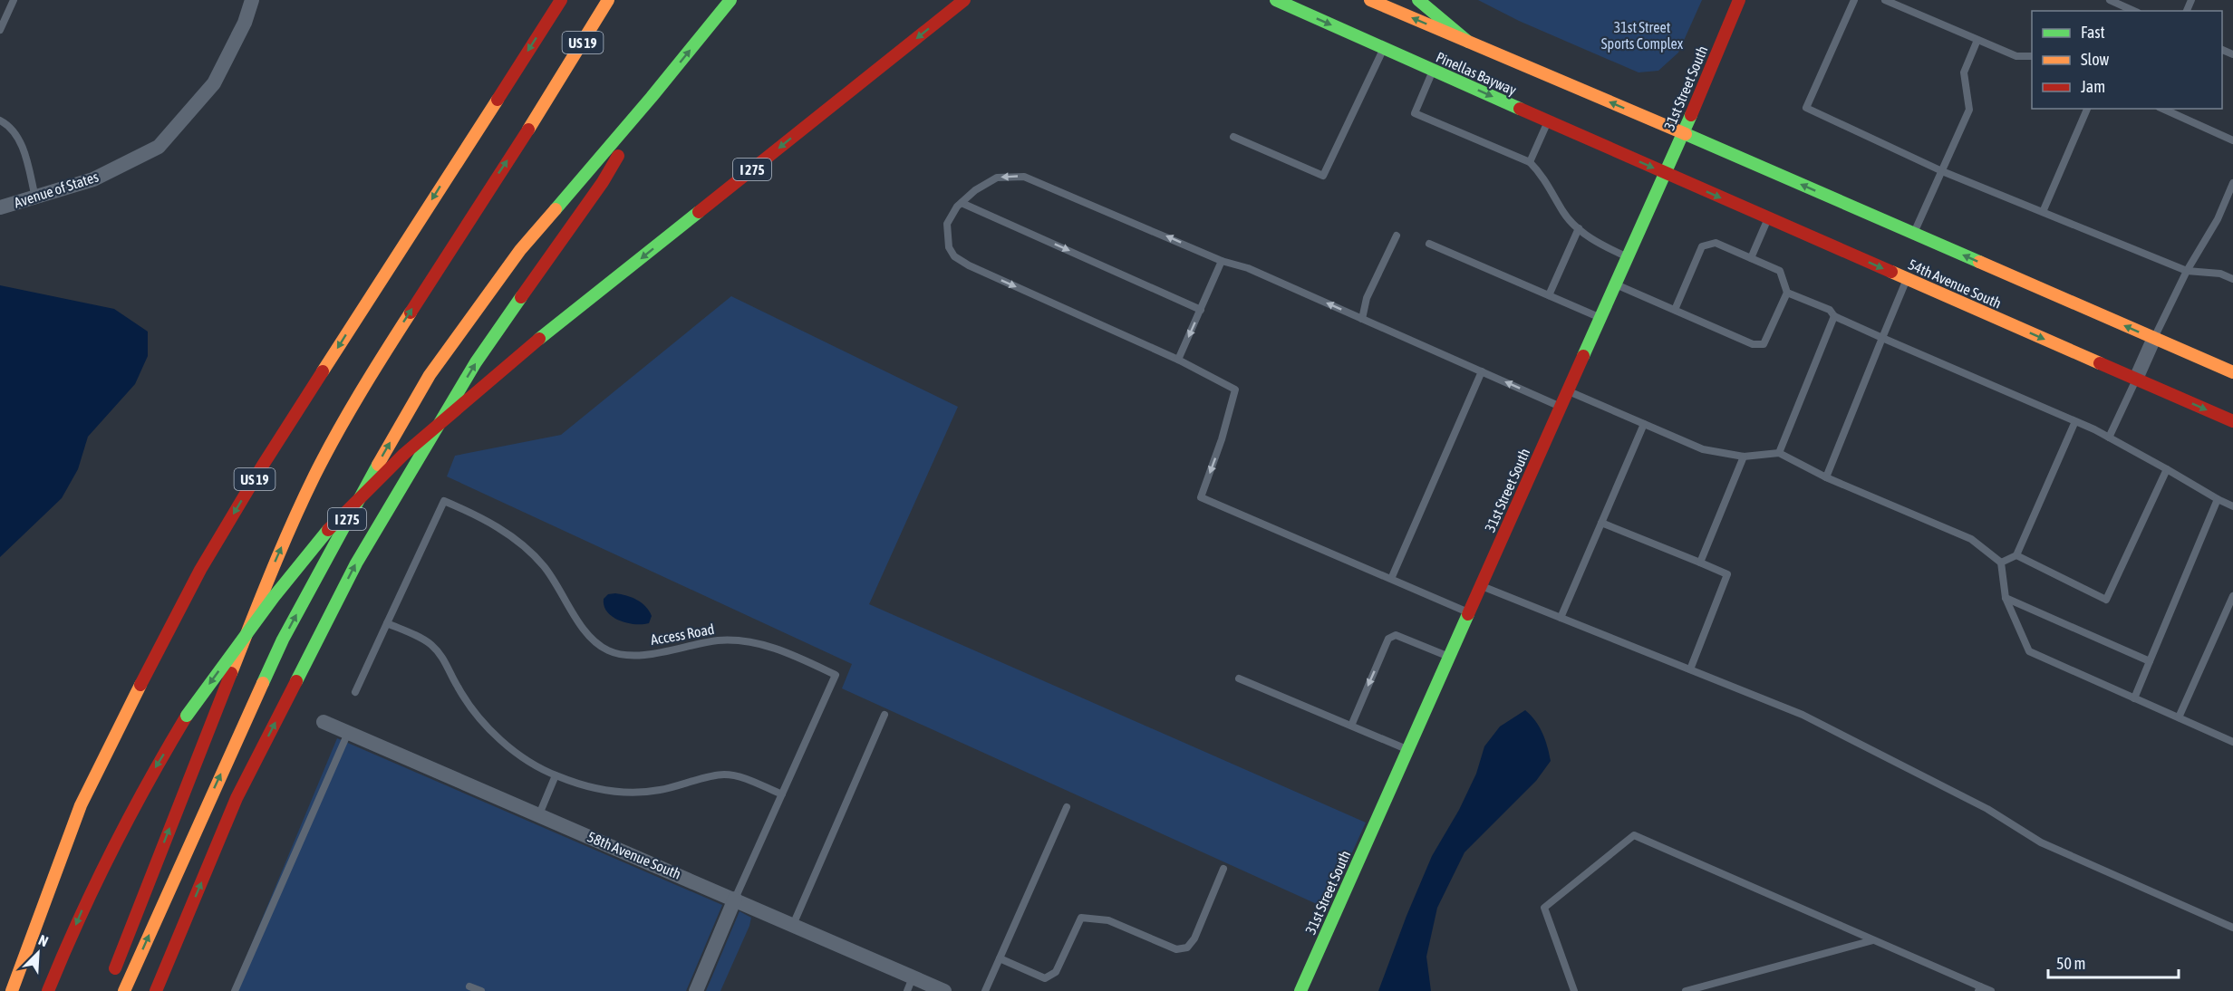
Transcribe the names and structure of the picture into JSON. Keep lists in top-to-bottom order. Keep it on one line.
{"streets":{"main road":["US 19","Pinellas Bayway","31st Street South","I 275","54th Avenue South"],"street":["Avenue of States","58th Avenue South"],"lane":["Access Road"]},"crossings":[["Pinellas Bayway","31st Street South"],["Pinellas Bayway","54th Avenue South"],["31st Street South","54th Avenue South"],["Access Road","58th Avenue South"]],"parks":["31st Street Sports Complex"],"legend":["Fast","Slow","Jam"],"scale_bar":"50 m","north":"top right"}
